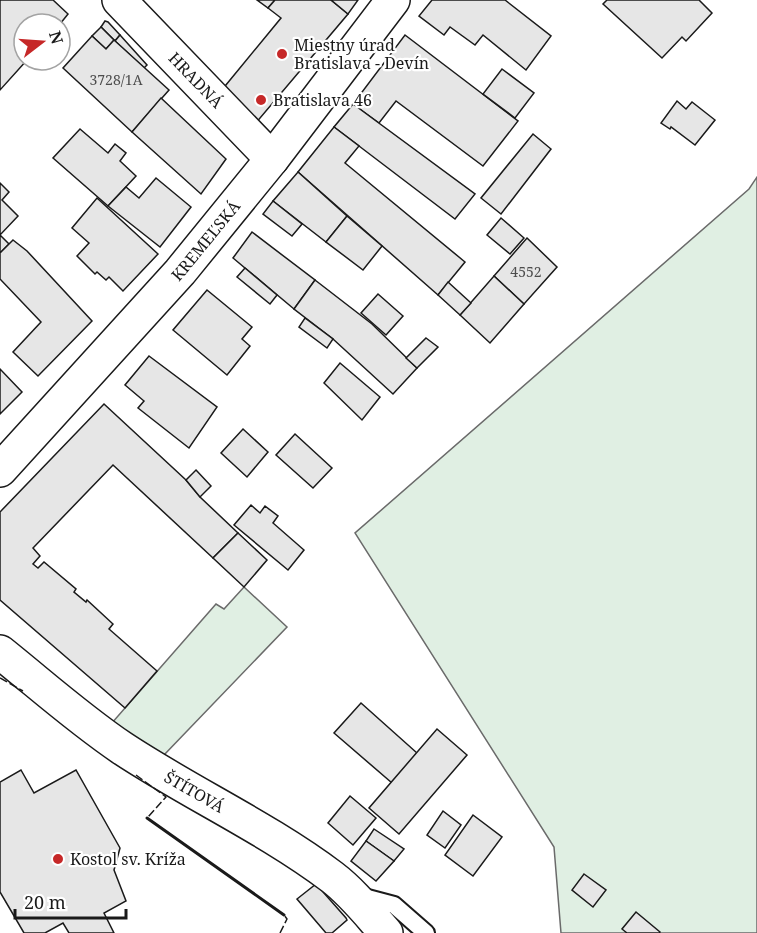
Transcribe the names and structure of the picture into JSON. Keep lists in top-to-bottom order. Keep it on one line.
{"streets":{"street":["HRADNÁ","KREMEĽSKÁ","ŠTÍTOVÁ"]},"crossings":[["HRADNÁ","KREMEĽSKÁ"]],"places":["Miestny úrad Bratislava - Devín","Bratislava 46","Kostol sv. Kríža"],"house_numbers":["3728/1A","4552"],"scale_bar":"20 m","north":"right"}
